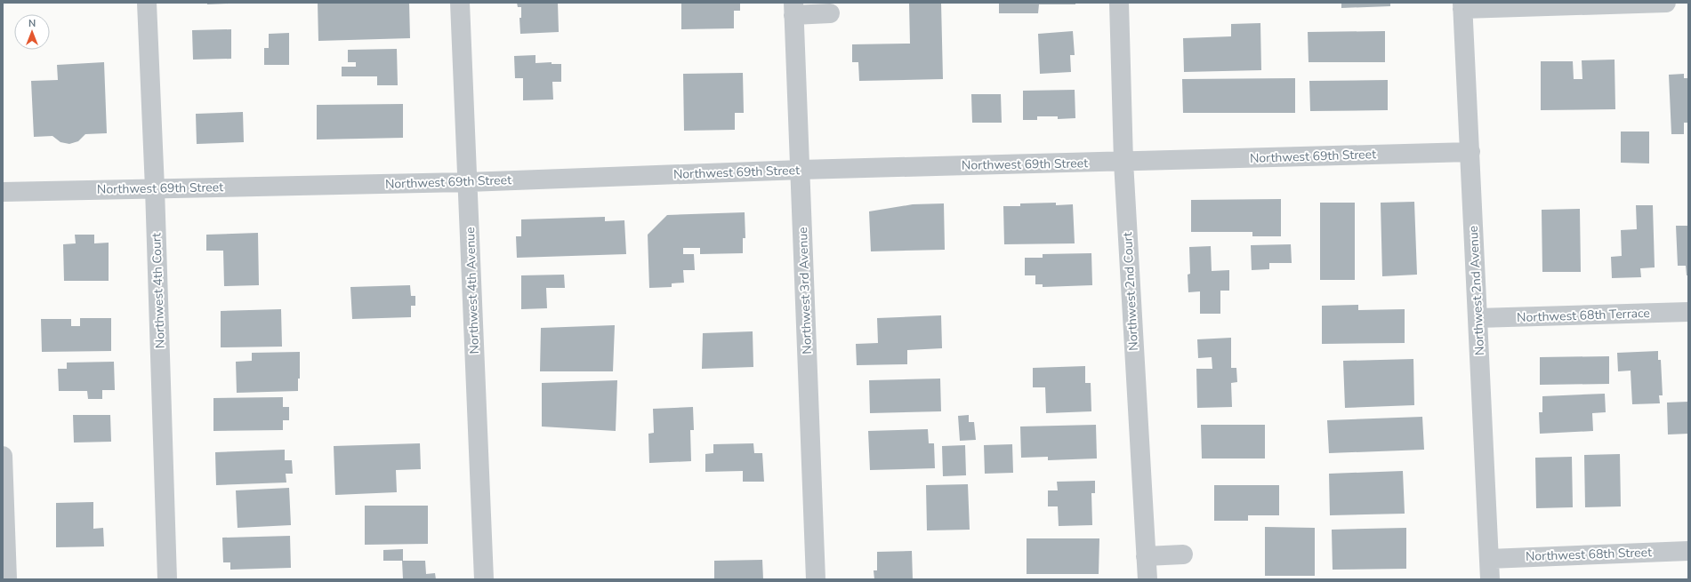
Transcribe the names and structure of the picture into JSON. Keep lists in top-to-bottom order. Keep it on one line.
{"streets":{"street":["Northwest 69th Street","Northwest 4th Court","Northwest 4th Avenue","Northwest 3rd Avenue","Northwest 2nd Avenue","Northwest 2nd Court","Northwest 68th Terrace","Northwest 68th Street"]},"crossings":[["Northwest 69th Street","Northwest 4th Court"],["Northwest 69th Street","Northwest 4th Avenue"],["Northwest 69th Street","Northwest 3rd Avenue"],["Northwest 69th Street","Northwest 2nd Avenue"],["Northwest 69th Street","Northwest 2nd Court"],["Northwest 2nd Avenue","Northwest 68th Terrace"],["Northwest 2nd Avenue","Northwest 68th Street"]],"north":"top"}
